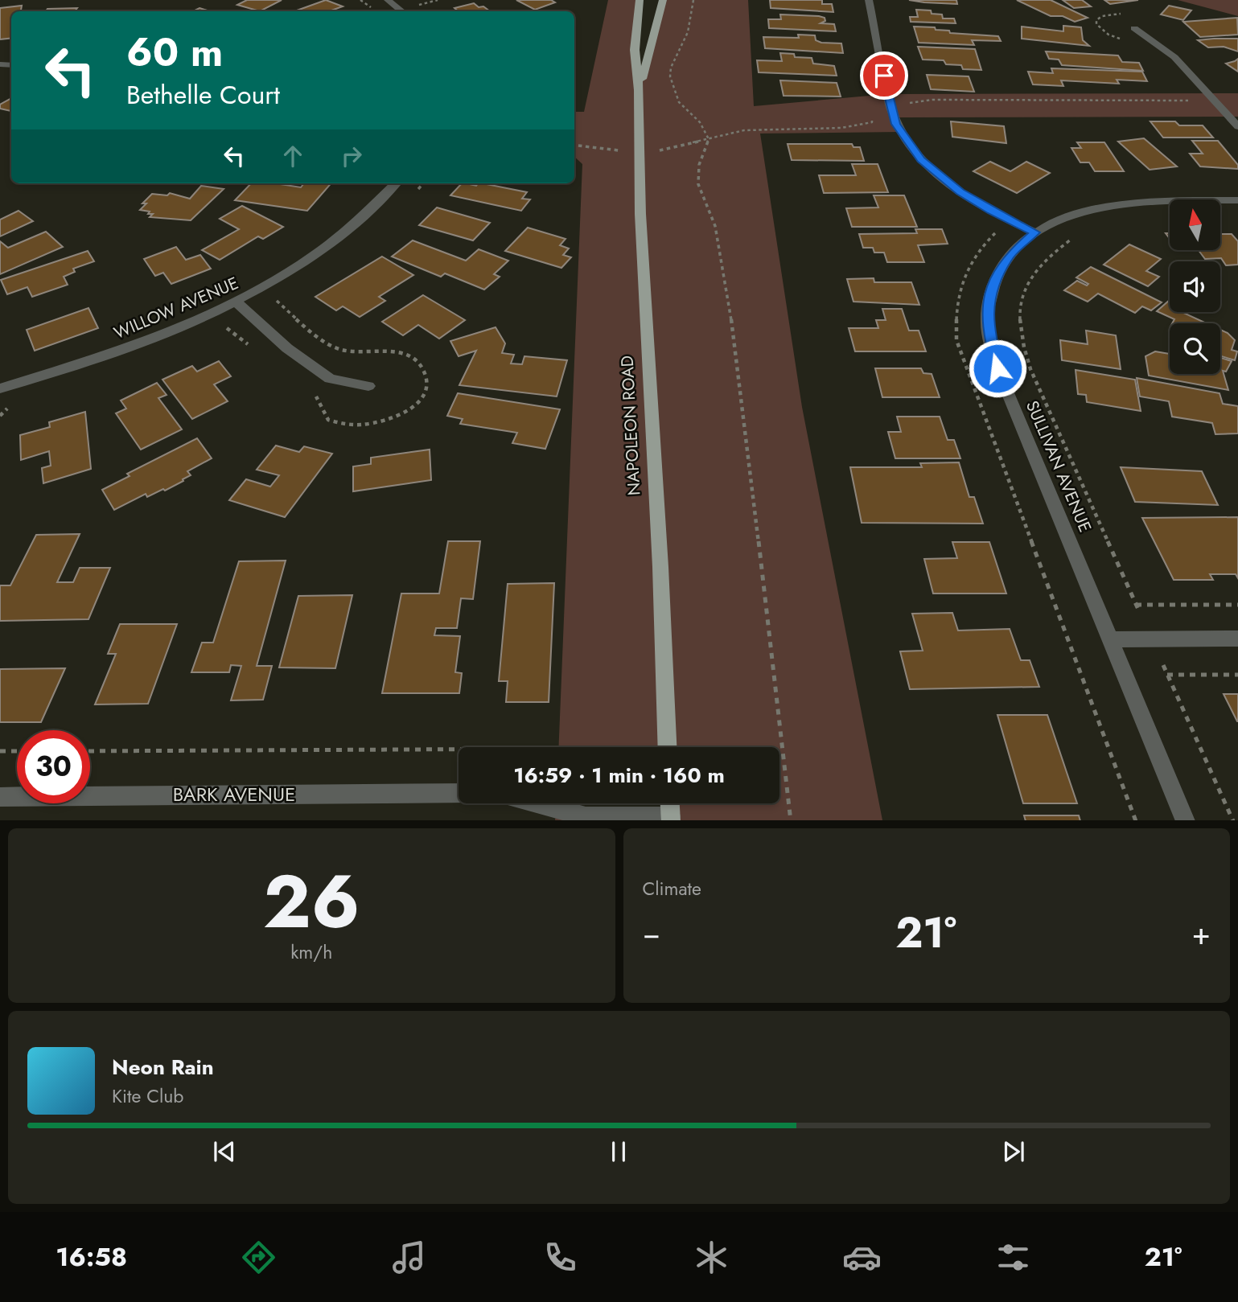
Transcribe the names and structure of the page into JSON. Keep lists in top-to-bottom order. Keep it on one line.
{"streets":{"main road":["NAPOLEON ROAD"],"street":["WILLOW AVENUE","SULLIVAN AVENUE","BARK AVENUE"]},"north":"top","page":{"turn":["60 m","Bethelle Court"],"limit":"30","trip":"16:59 · 1 min · 160 m","tile":[["26","km/h"],"Climate"],"heat":["−","21°","+"],"song":["Neon Rain","Kite Club"],"tabs":["16:58","21°"]}}
